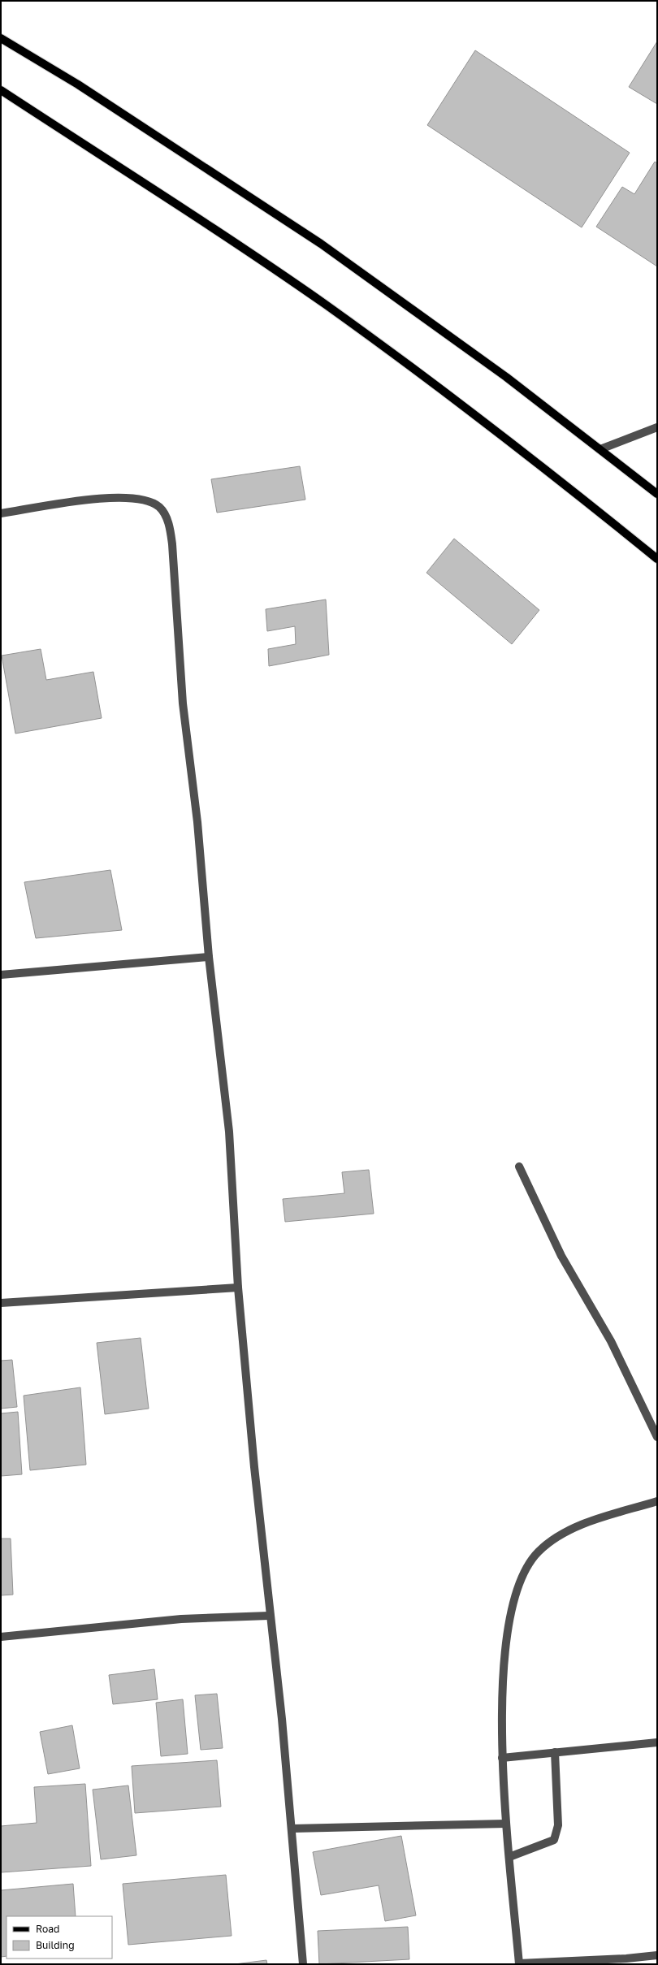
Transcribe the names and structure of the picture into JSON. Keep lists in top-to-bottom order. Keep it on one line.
{"legend":["Road","Building"]}
